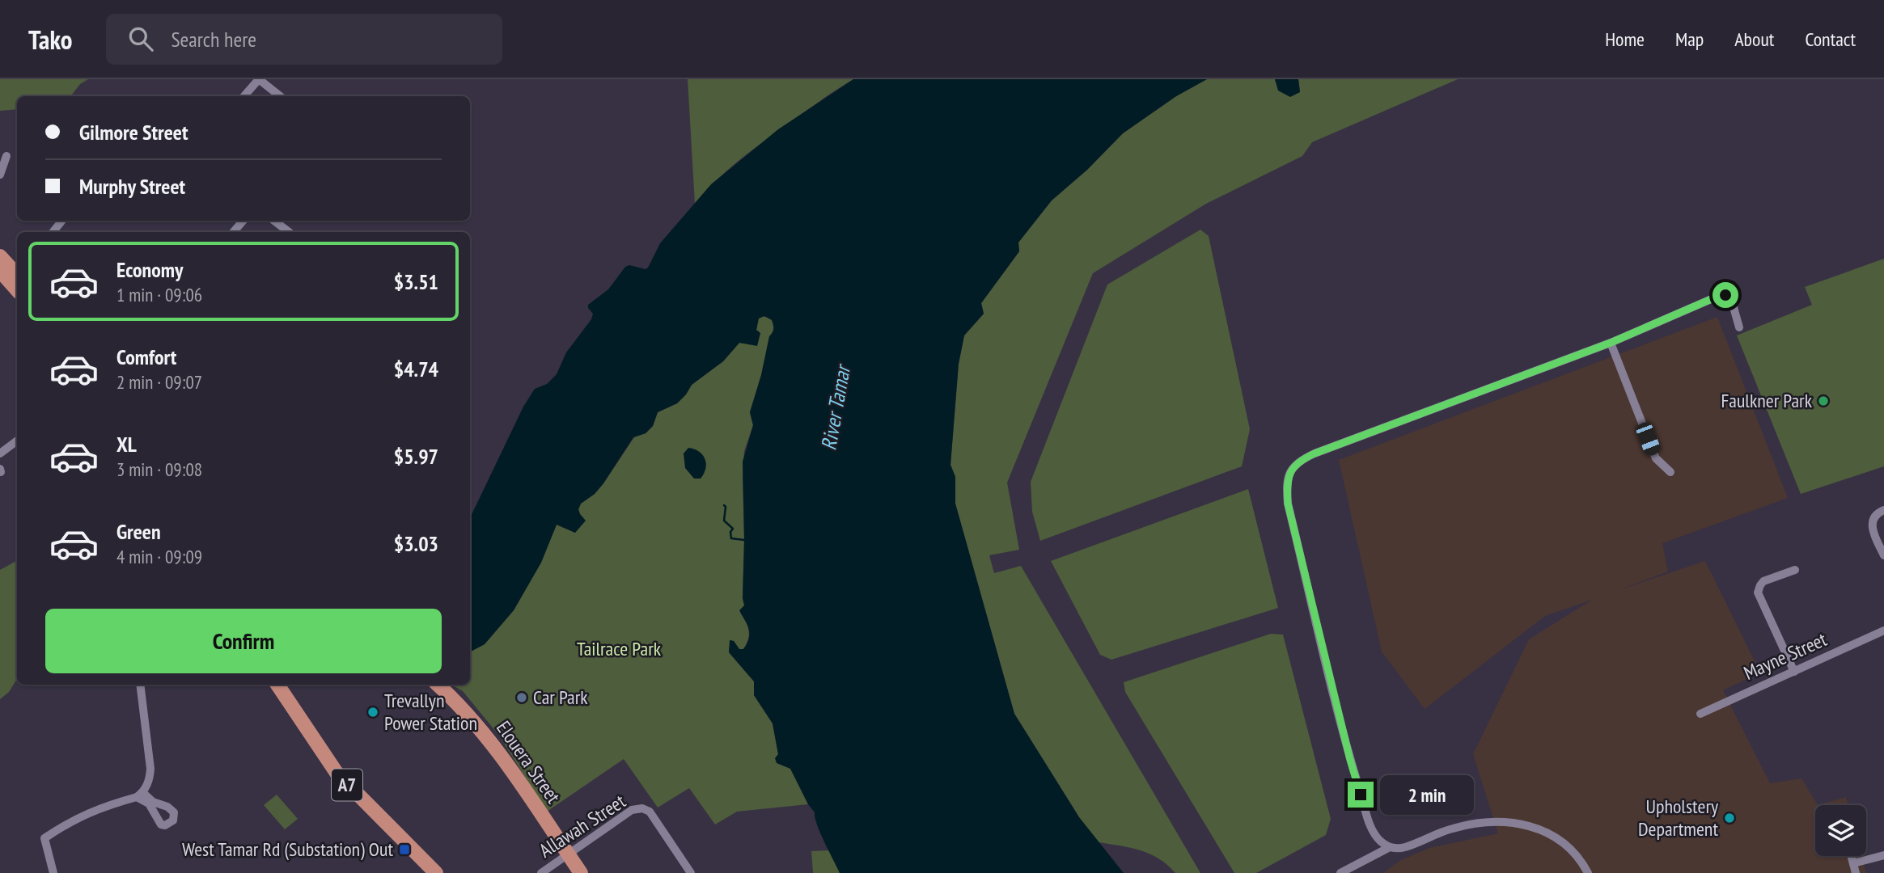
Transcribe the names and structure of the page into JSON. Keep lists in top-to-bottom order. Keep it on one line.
{"streets":{"highway":["Elouera Street","A7"],"street":["Mayne Street","Allawah Street"]},"crossings":[["Elouera Street","Allawah Street"]],"water":["River Tamar"],"parks":["Tailrace Park"],"places":{"other":["Faulkner Park","Car Park","Trevallyn Power Station","Upholstery Department"],"transit":["West Tamar Rd (Substation) Out"]},"page":{"header":"Tako","search":"Search here","nav":["Home","Map","About","Contact"],"banner":["Gilmore Street","Murphy Street"],"list":[{"name":"Economy","note":"1 min · 09:06","value":"$3.51"},{"name":"Comfort","note":"2 min · 09:07","value":"$4.74"},{"name":"XL","note":"3 min · 09:08","value":"$5.97"},{"name":"Green","note":"4 min · 09:09","value":"$3.03"}],"buttons":"Confirm","bubble":"2 min"}}
